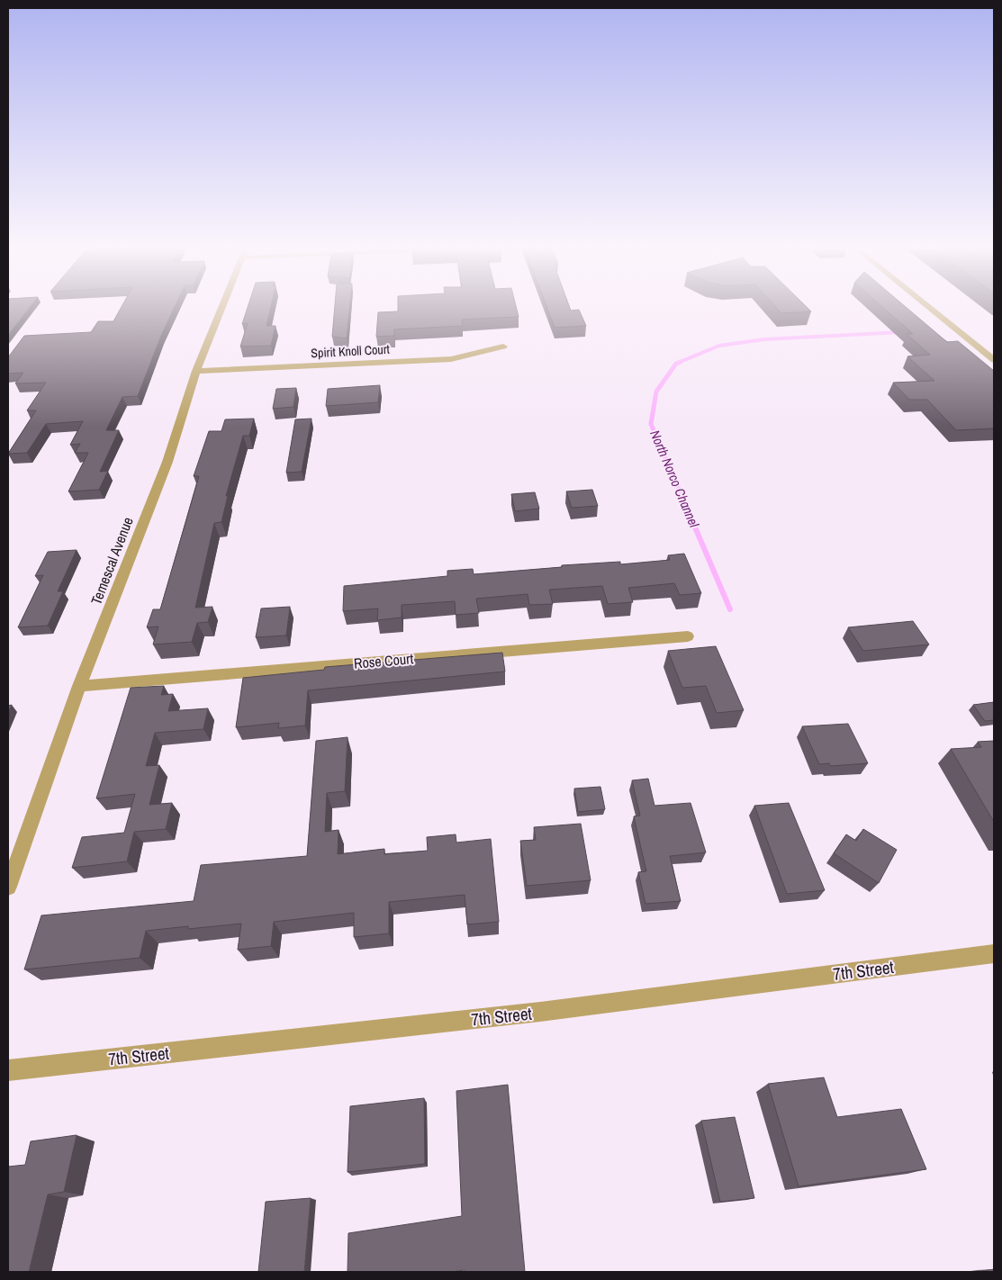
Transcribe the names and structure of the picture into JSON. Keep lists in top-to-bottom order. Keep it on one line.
{"streets":{"street":["Spirit Knoll Court","Temescal Avenue","Rose Court","7th Street"]},"crossings":[["Spirit Knoll Court","Temescal Avenue"],["Temescal Avenue","Rose Court"]],"water":["North Norco Channel"]}
